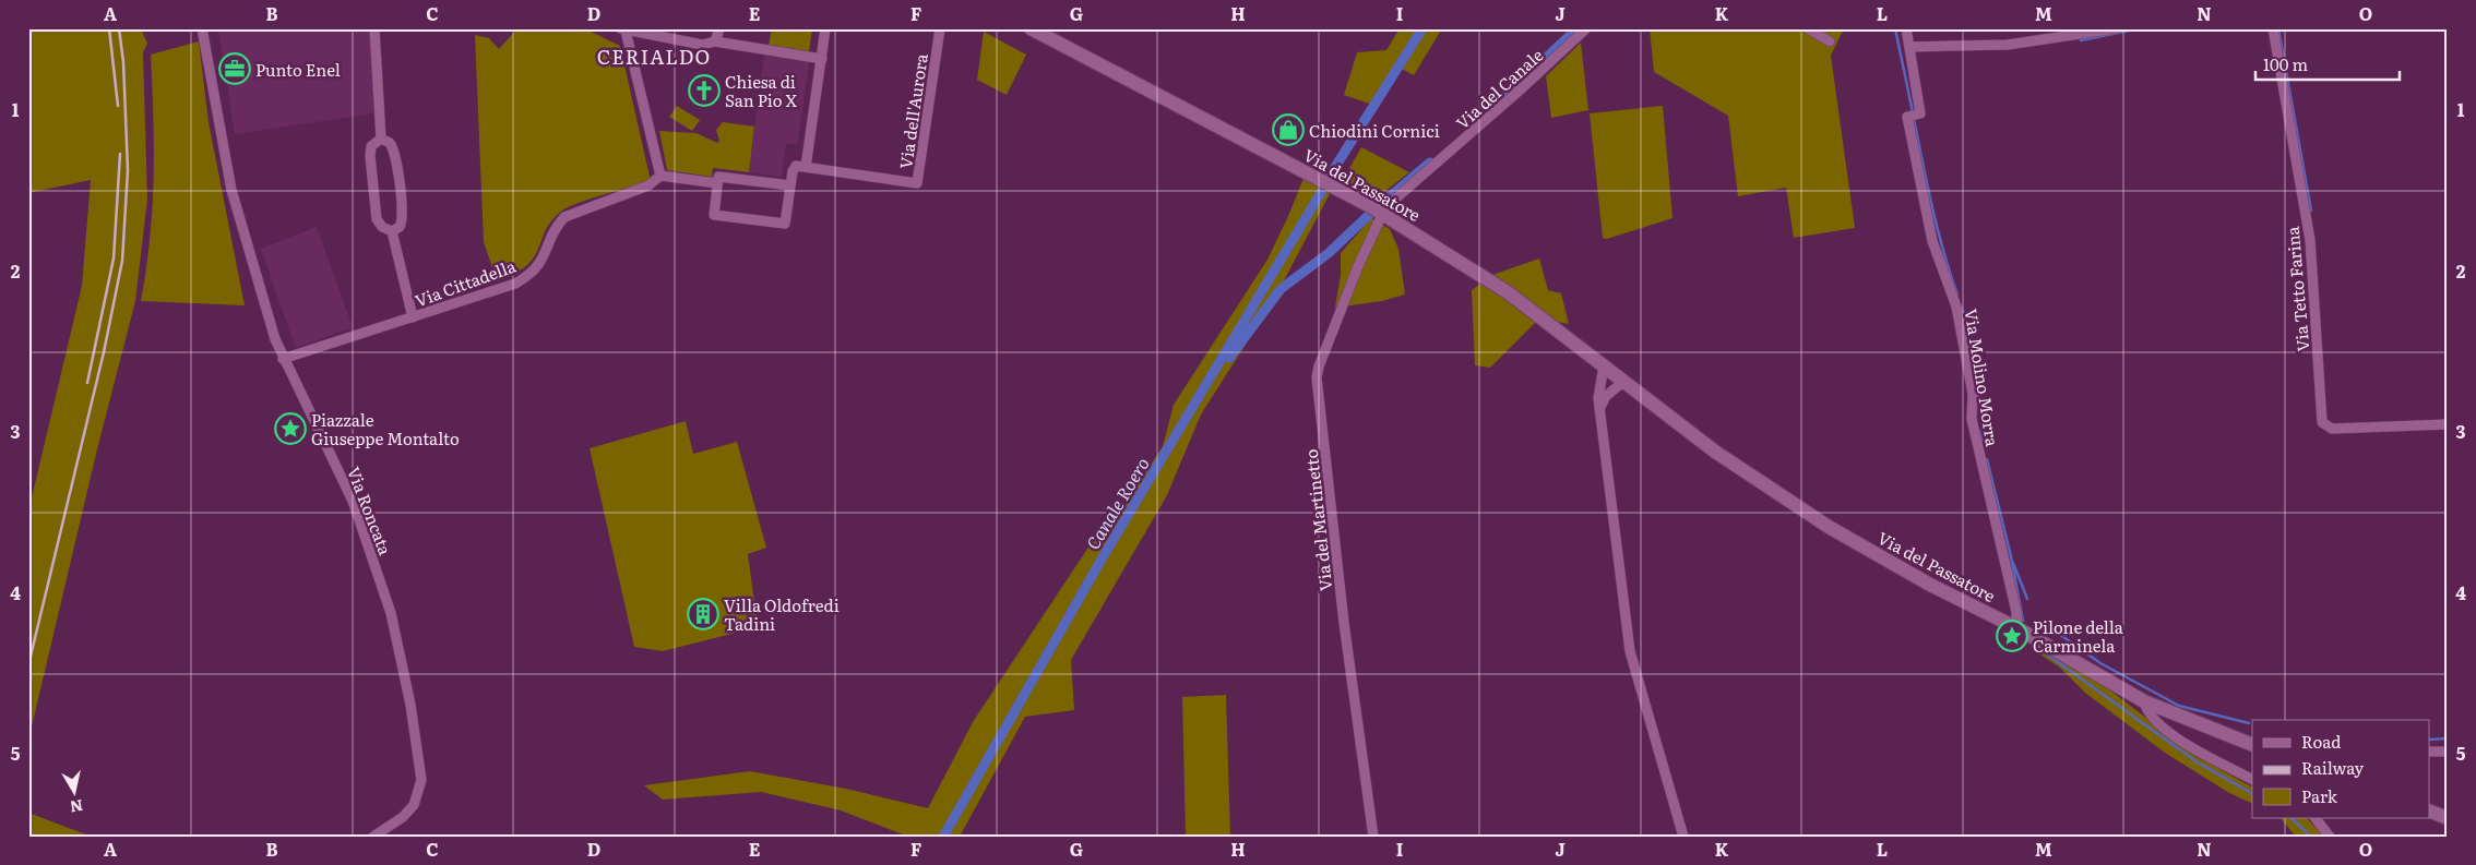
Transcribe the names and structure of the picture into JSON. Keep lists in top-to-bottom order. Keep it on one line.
{"streets":{"street":["Via del Canale","Via dell'Aurora","Via del Passatore","Via Cittadella","Via Tetto Farina","Via Molino Morra","Via Roncata","Via del Martinetto"]},"crossings":[["Via del Canale","Via del Passatore"],["Via del Canale","Via del Martinetto"],["Via del Passatore","Via Molino Morra"],["Via del Passatore","Via del Martinetto"],["Via Cittadella","Via Roncata"]],"districts":["CERIALDO"],"water":["Canale Roero"],"places":{"office":["Punto Enel"],"church":["Chiesa di San Pio X"],"shop":["Chiodini Cornici"],"place":["Piazzale Giuseppe Montalto","Pilone della Carminela"],"building":["Villa Oldofredi Tadini"]},"legend":["Road","Railway","Park"],"scale_bar":"100 m","north":"bottom","grid":{"columns":["A","B","C","D","E","F","G","H","I","J","K","L","M","N","O"],"rows":["1","2","3","4","5"]}}
